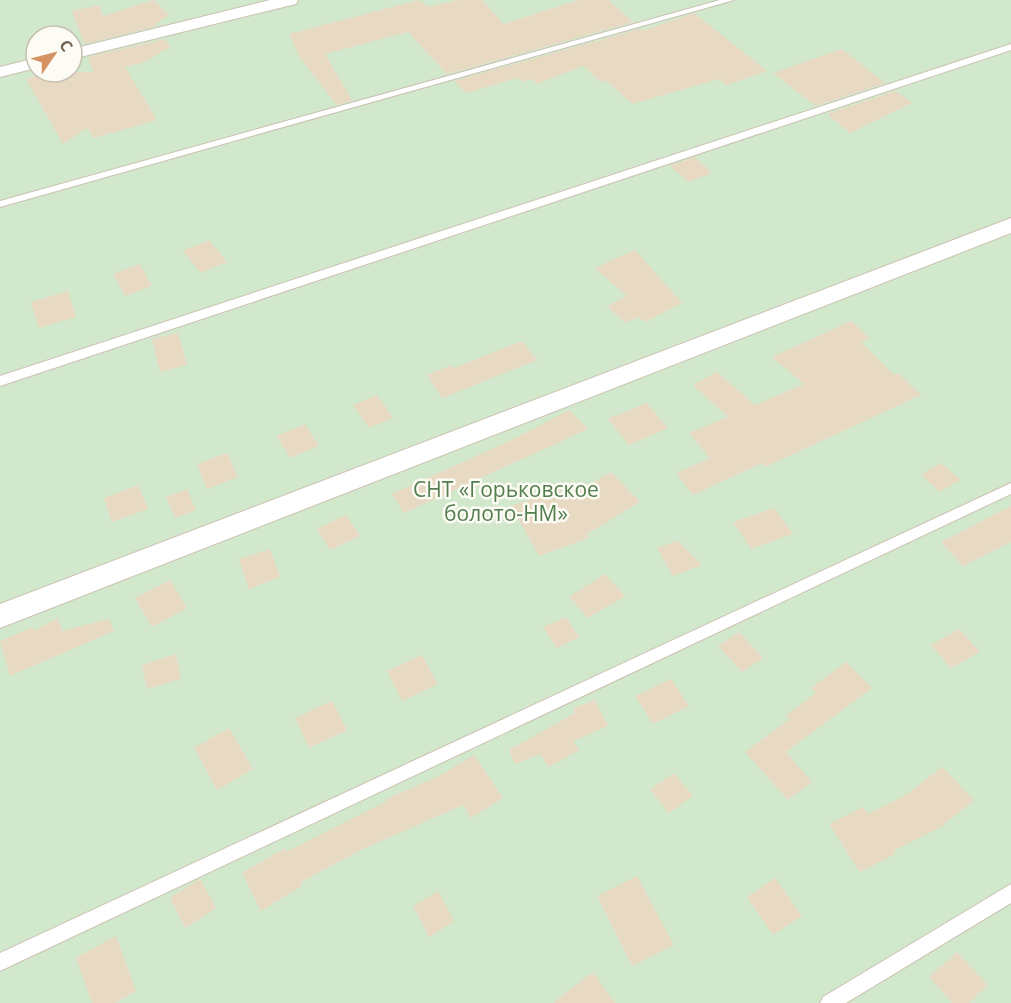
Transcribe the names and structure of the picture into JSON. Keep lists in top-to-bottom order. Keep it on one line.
{"parks":["СНТ «Горьковское болото-НМ»"],"north":"top right"}
